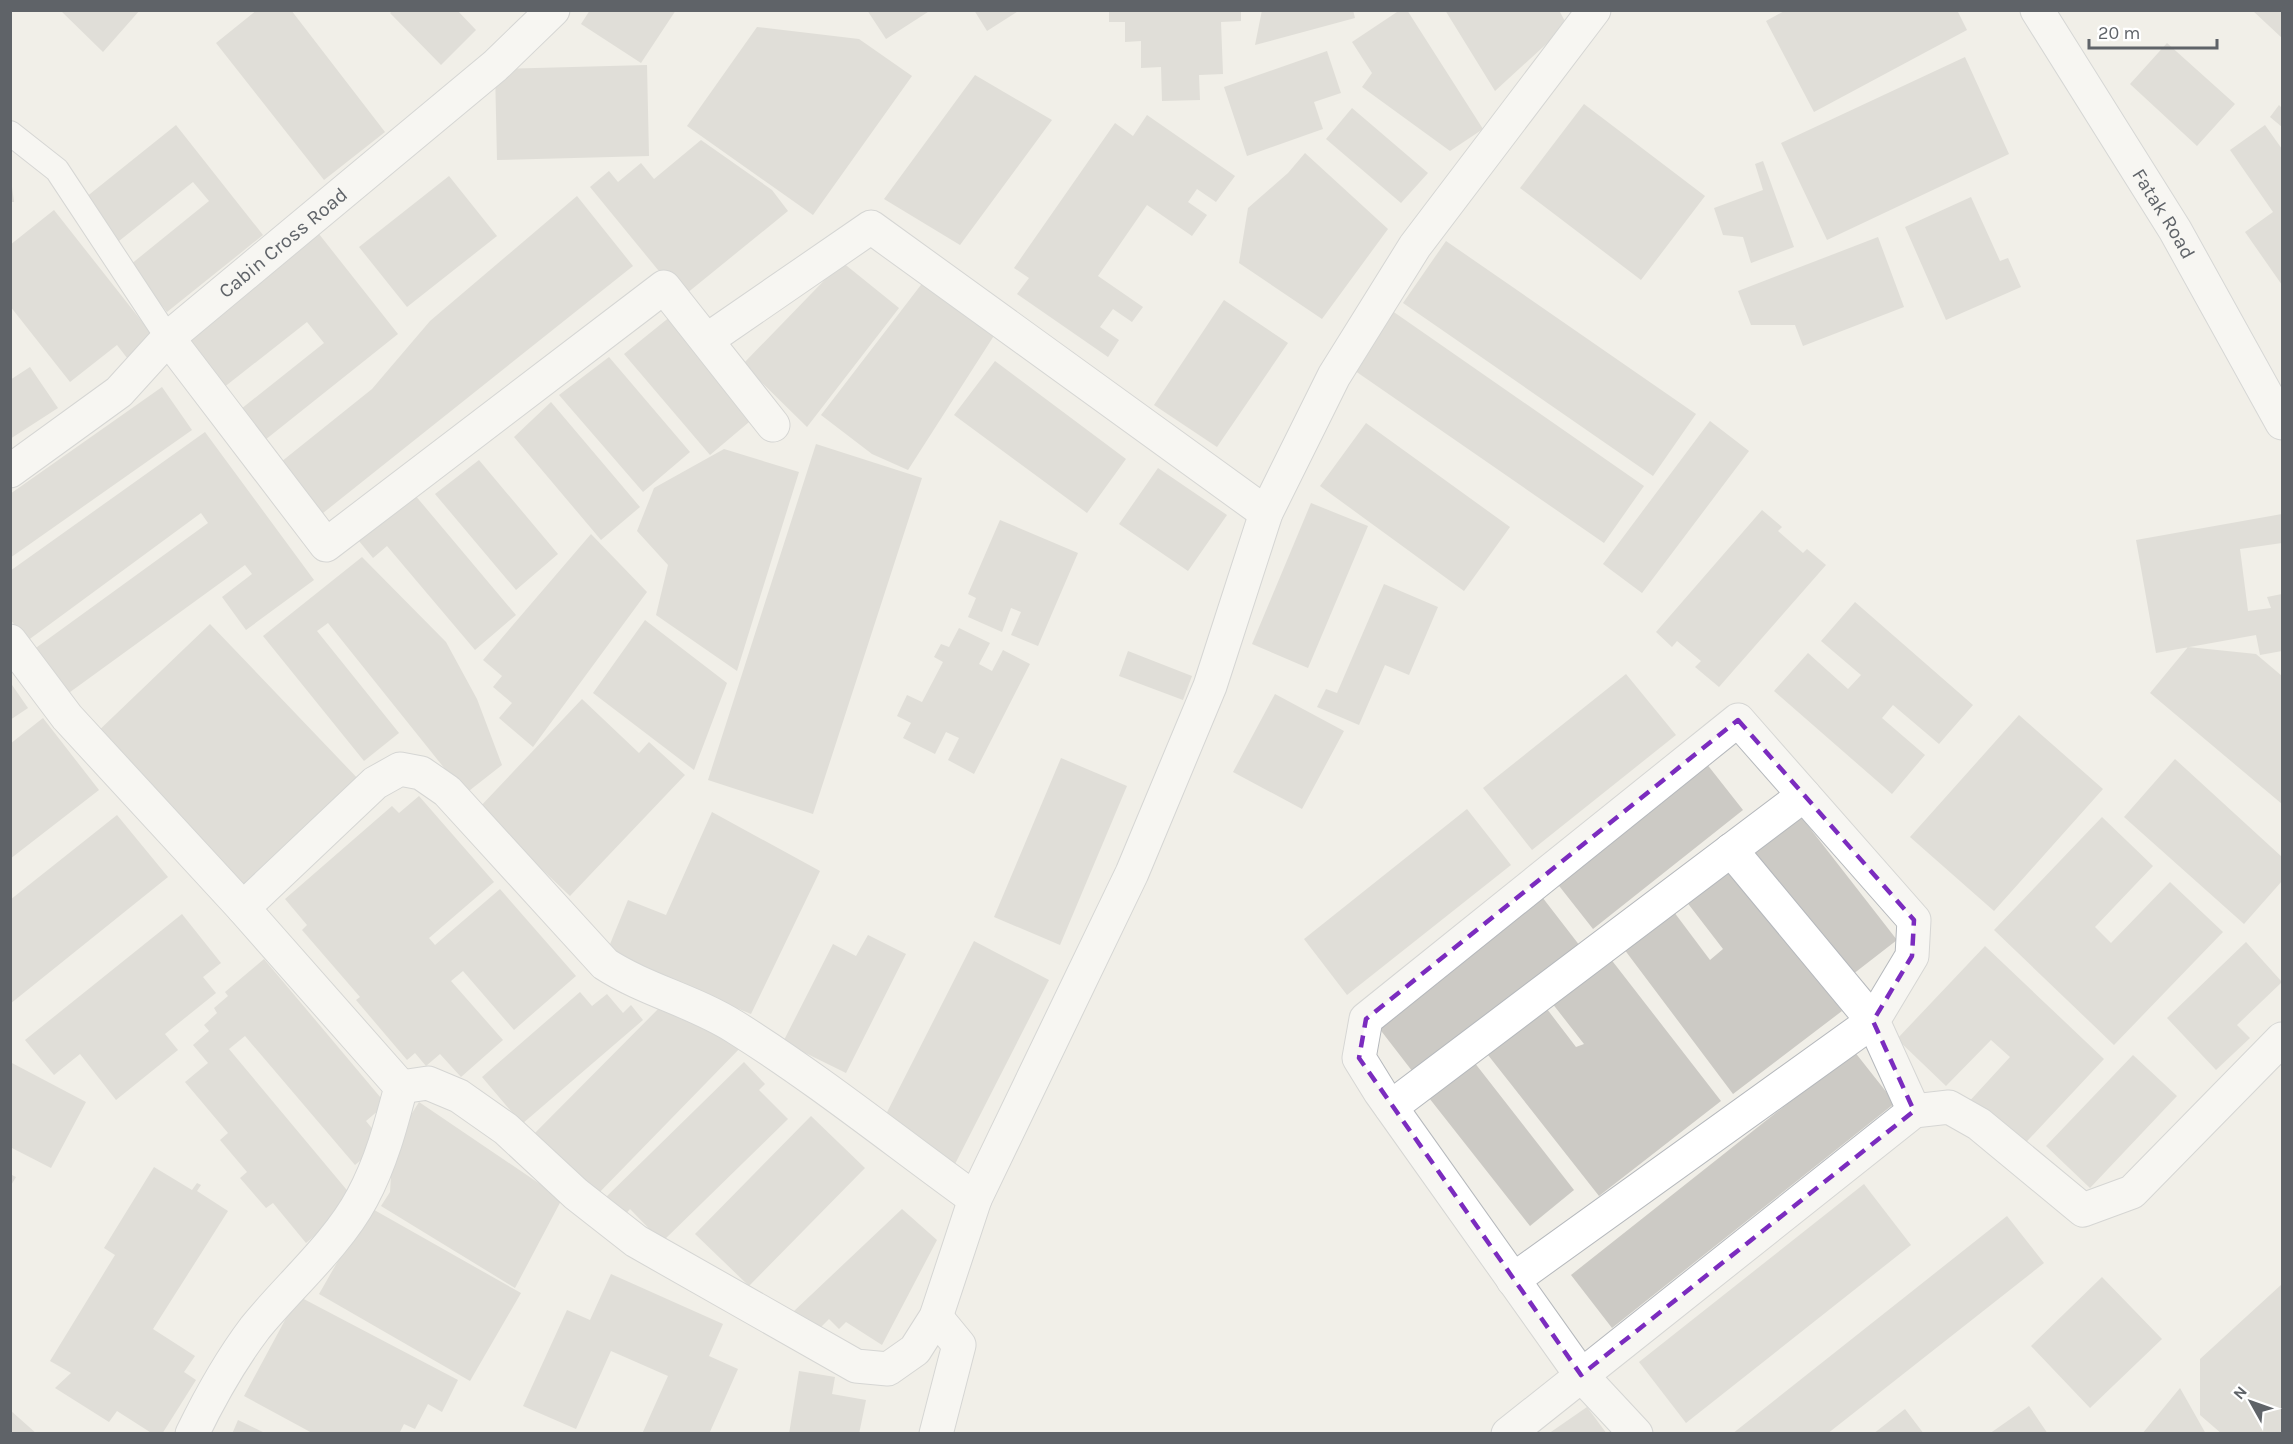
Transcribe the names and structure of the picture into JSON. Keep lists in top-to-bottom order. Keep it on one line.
{"streets":{"street":["Fatak Road","Cabin Cross Road"]},"scale_bar":"20 m","north":"top left"}
